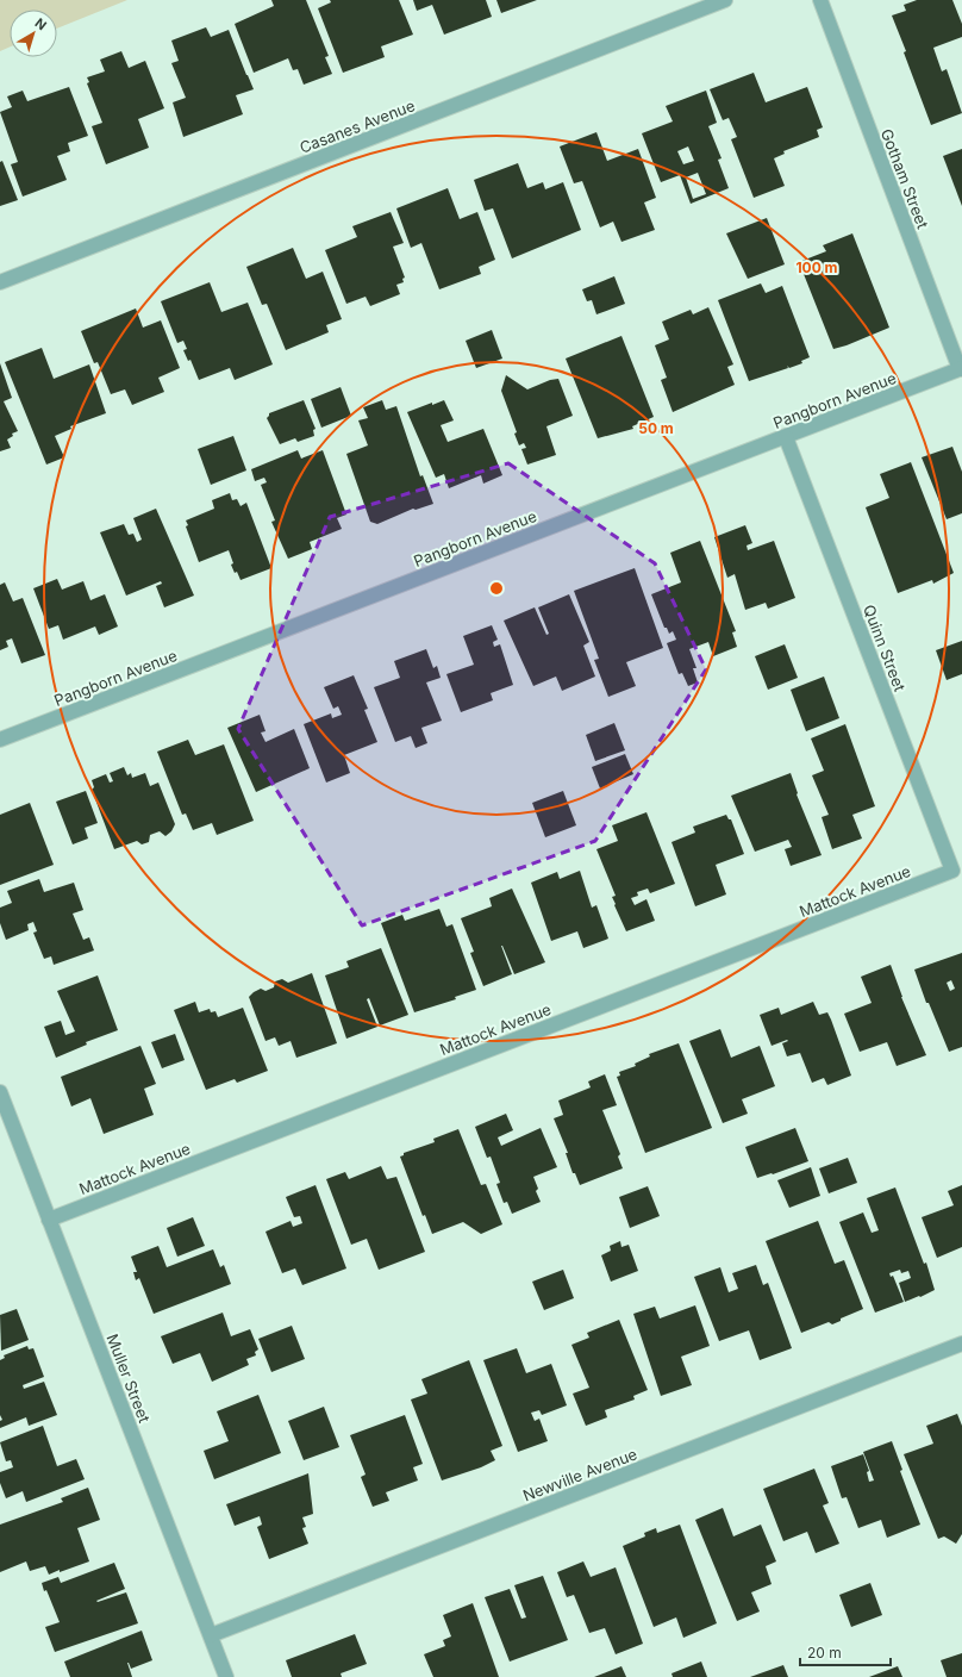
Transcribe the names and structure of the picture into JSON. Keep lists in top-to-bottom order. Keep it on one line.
{"streets":{"street":["Casanes Avenue","Gotham Street","Pangborn Avenue","Quinn Street","Mattock Avenue","Muller Street","Newville Avenue"]},"crossings":[["Gotham Street","Pangborn Avenue"],["Pangborn Avenue","Quinn Street"],["Quinn Street","Mattock Avenue"],["Mattock Avenue","Muller Street"],["Muller Street","Newville Avenue"]],"scale_bar":"20 m","north":"top right","rings":["100 m","50 m"]}
